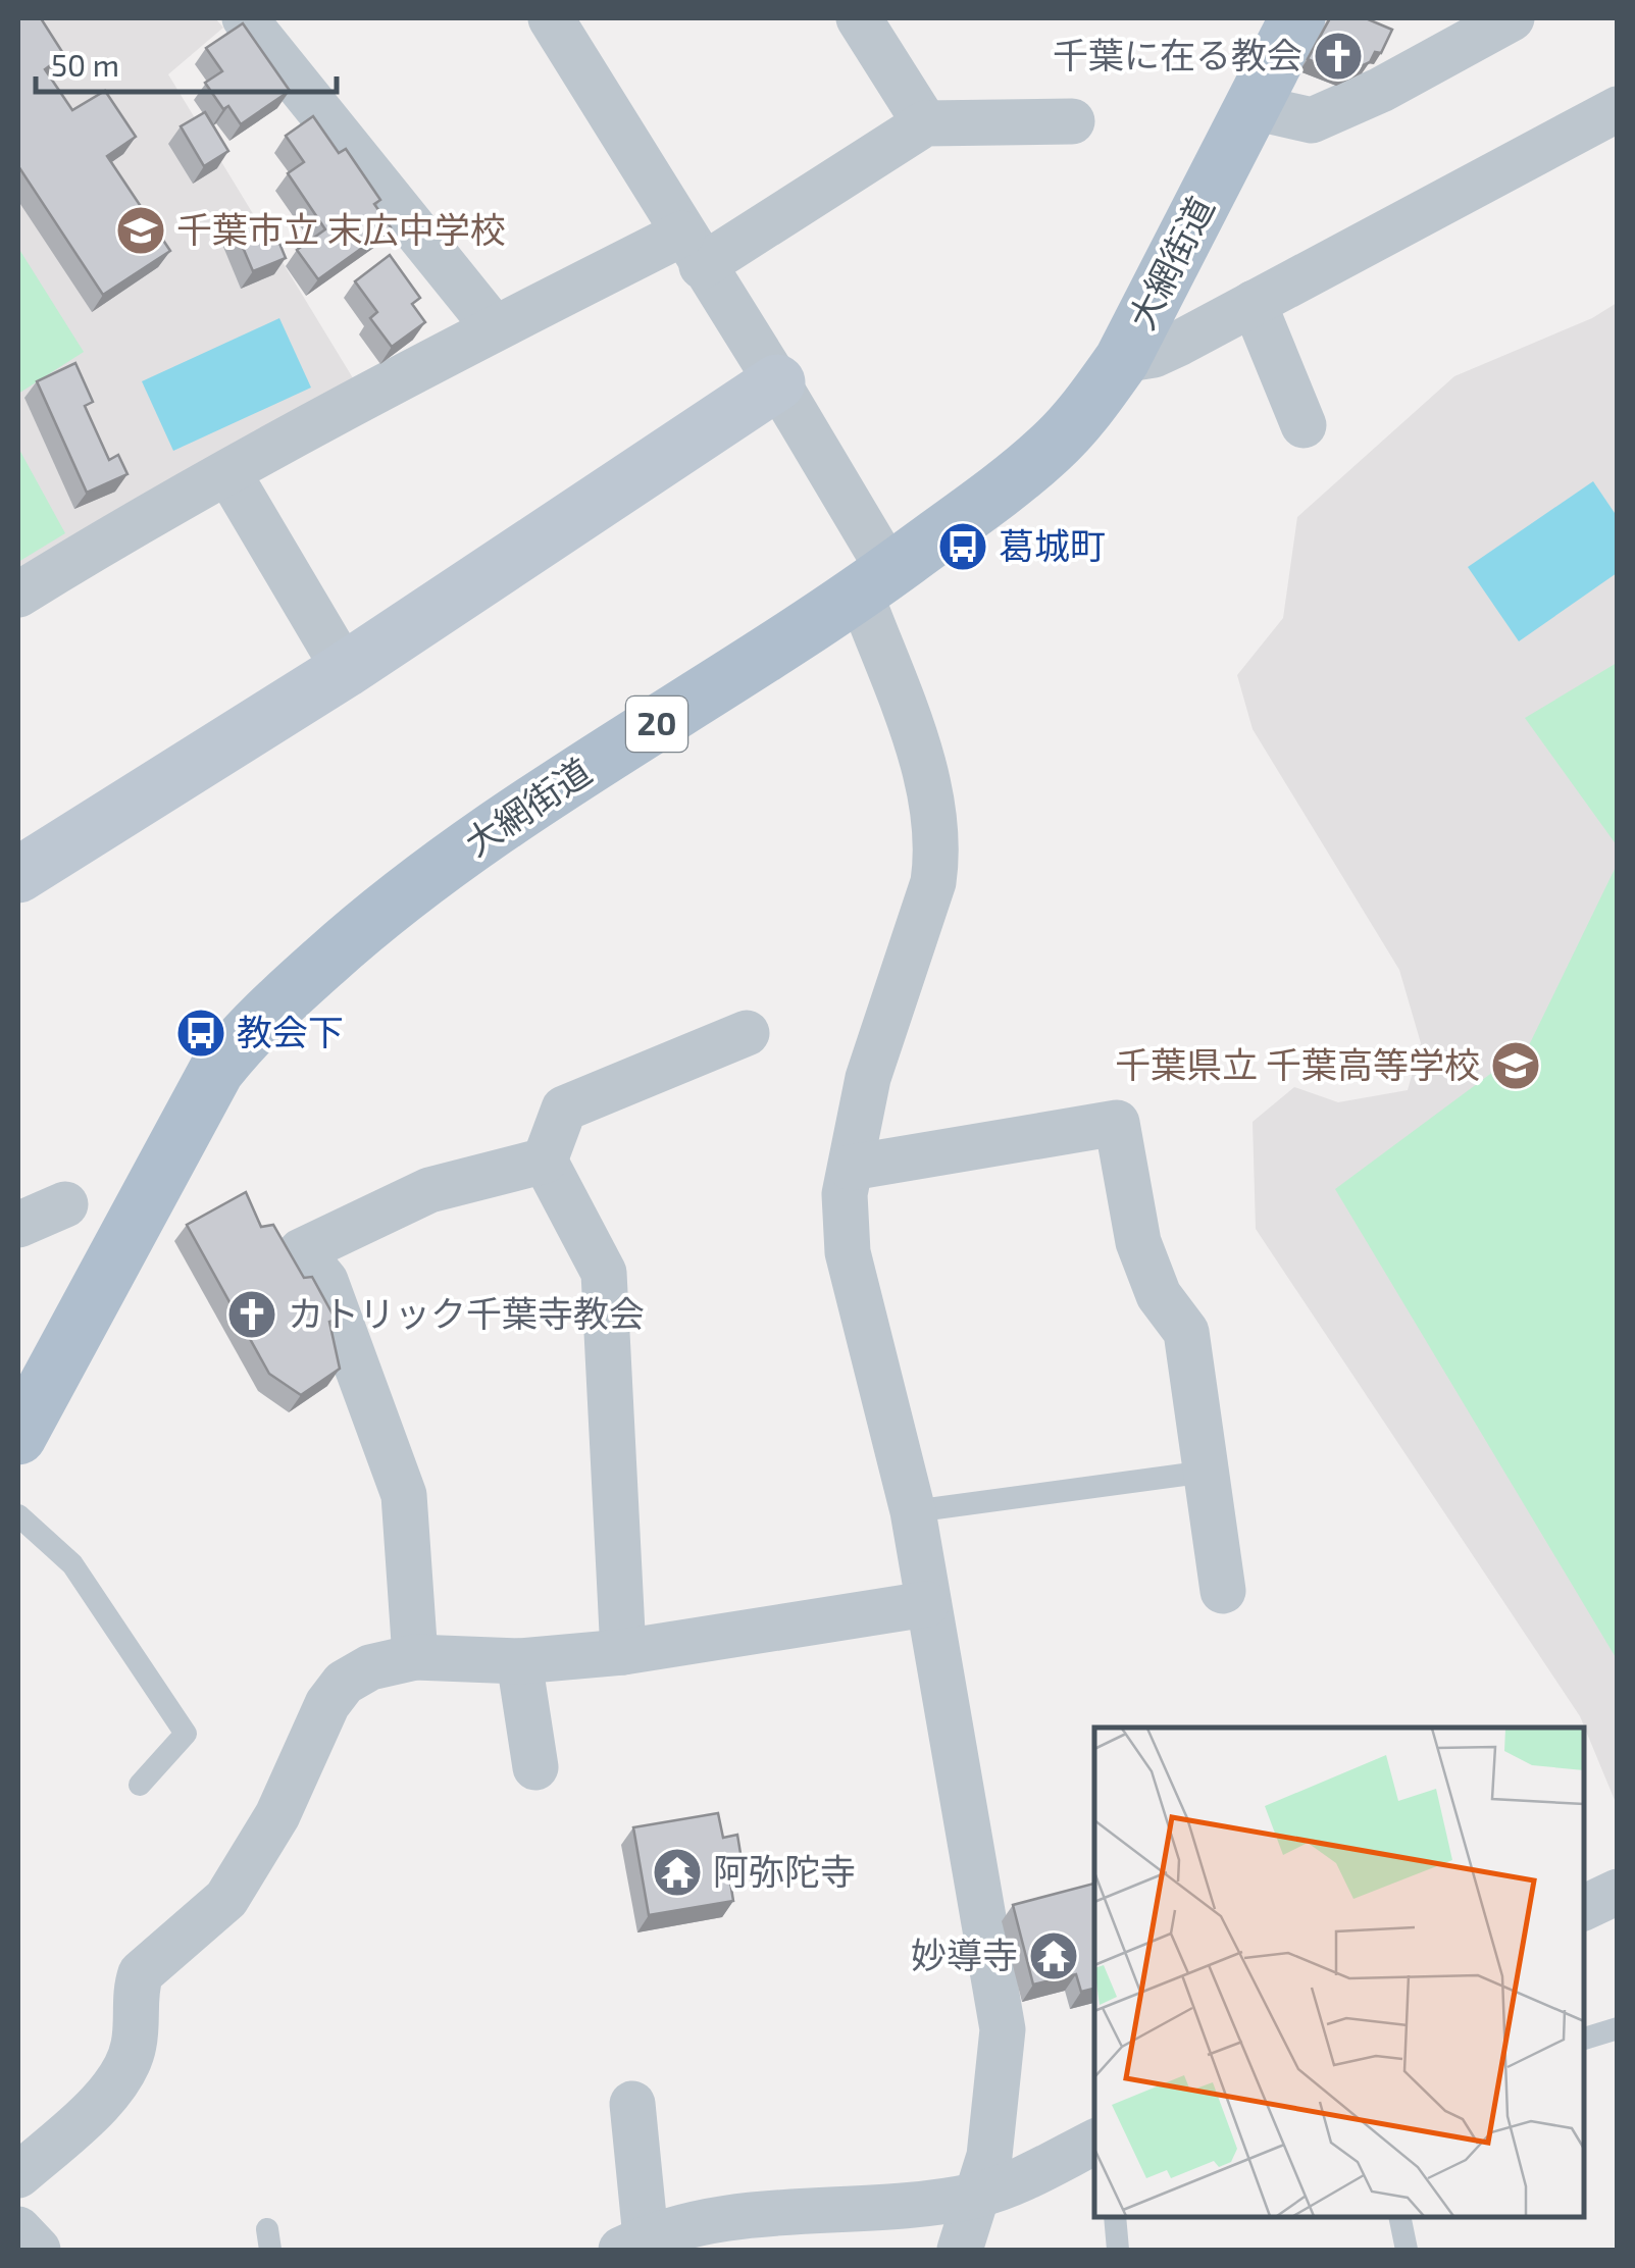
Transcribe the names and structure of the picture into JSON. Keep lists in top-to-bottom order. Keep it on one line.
{"streets":{"main road":["大網街道","20"]},"places":{"church":["千葉に在る教会","カトリック千葉寺教会"],"school or university":["千葉市立 末広中学校","千葉県立 千葉高等学校"],"bus stop":["葛城町","教会下"],"temple":["阿弥陀寺","妙導寺"]},"scale_bar":"50 m"}
